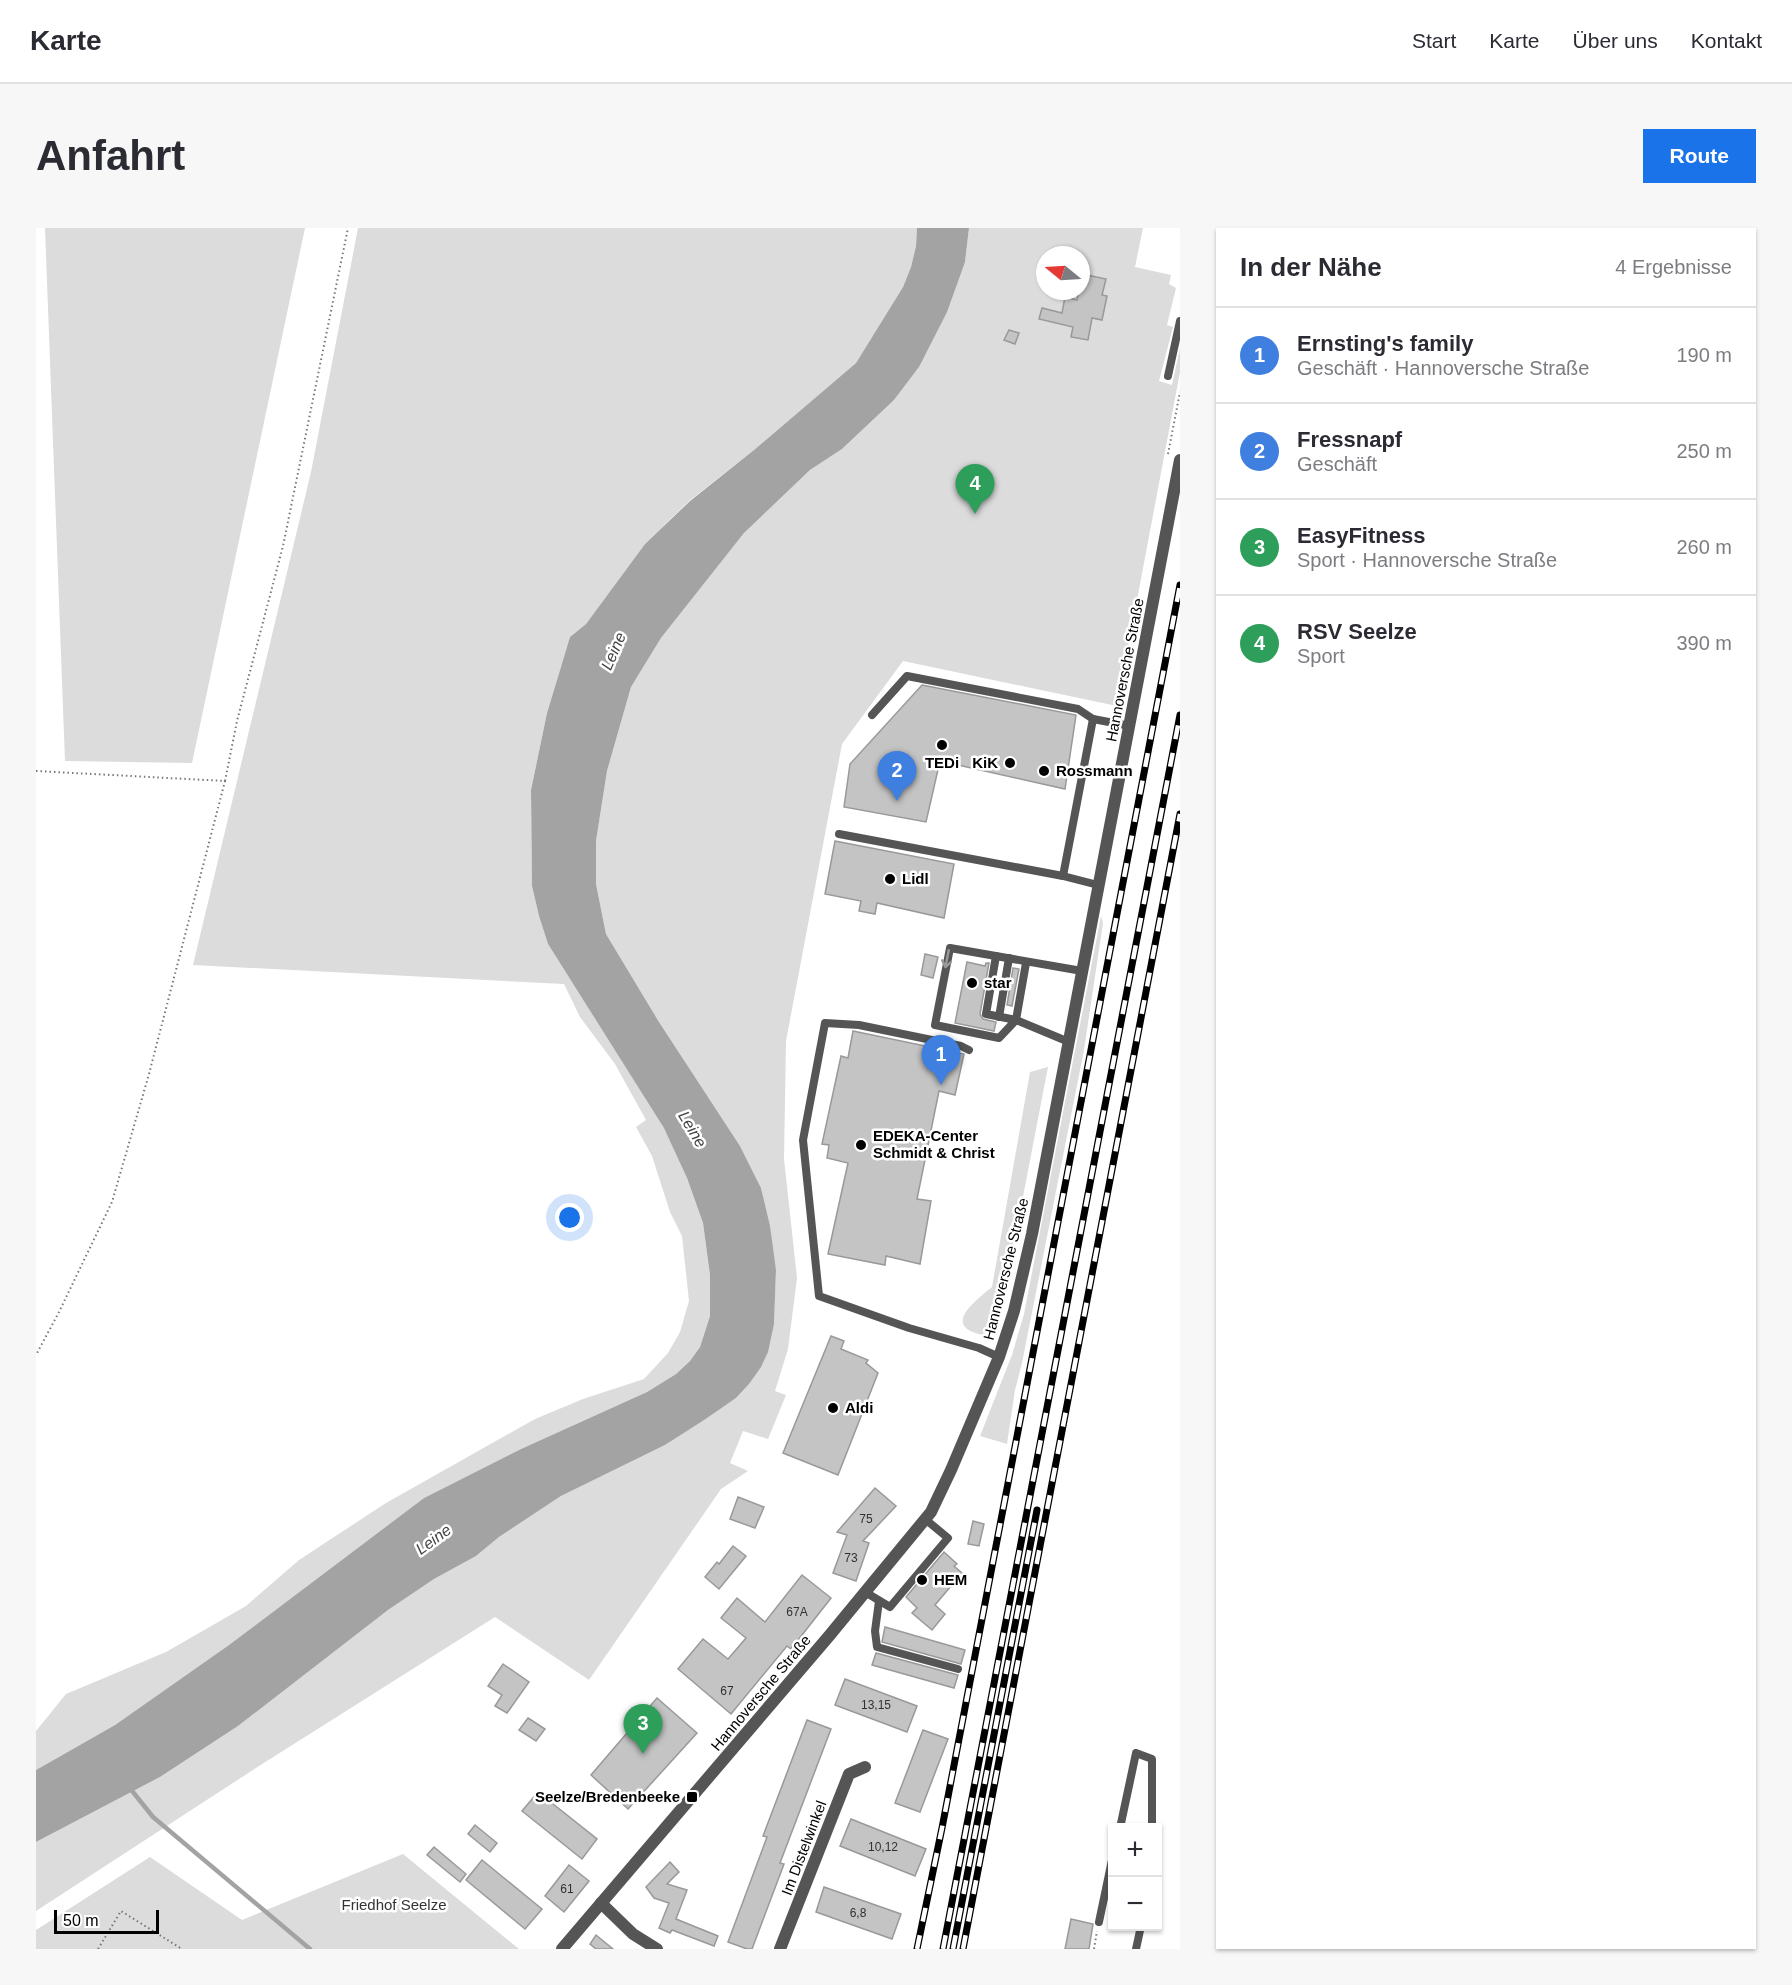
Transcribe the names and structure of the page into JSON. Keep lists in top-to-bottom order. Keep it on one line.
{"streets":{"street":["Hannoversche Straße","Im Distelwinkel"]},"water":["Leine"],"parks":["Friedhof Seelze"],"places":{"other":["TEDi","KiK","Rossmann","Lidl","star","EDEKA-Center Schmidt & Christ","Aldi","HEM"],"transit":["Seelze/Bredenbeeke"]},"house_numbers":["75","73","67A","67","13,15","10,12","61","6,8"],"scale_bar":"50 m","north":"left","page":{"header":"Karte","nav":["Start","Karte","Über uns","Kontakt"],"buttons":"Route","title":"Anfahrt","heading":["In der Nähe","4 Ergebnisse"],"list":[{"mark":"1","name":"Ernsting's family","note":"Geschäft · Hannoversche Straße","value":"190 m"},{"mark":"2","name":"Fressnapf","note":"Geschäft","value":"250 m"},{"mark":"3","name":"EasyFitness","note":"Sport · Hannoversche Straße","value":"260 m"},{"mark":"4","name":"RSV Seelze","note":"Sport","value":"390 m"}],"pins":["4","2","1","3"],"map_buttons":["+","−"],"scale":"50 m"}}
